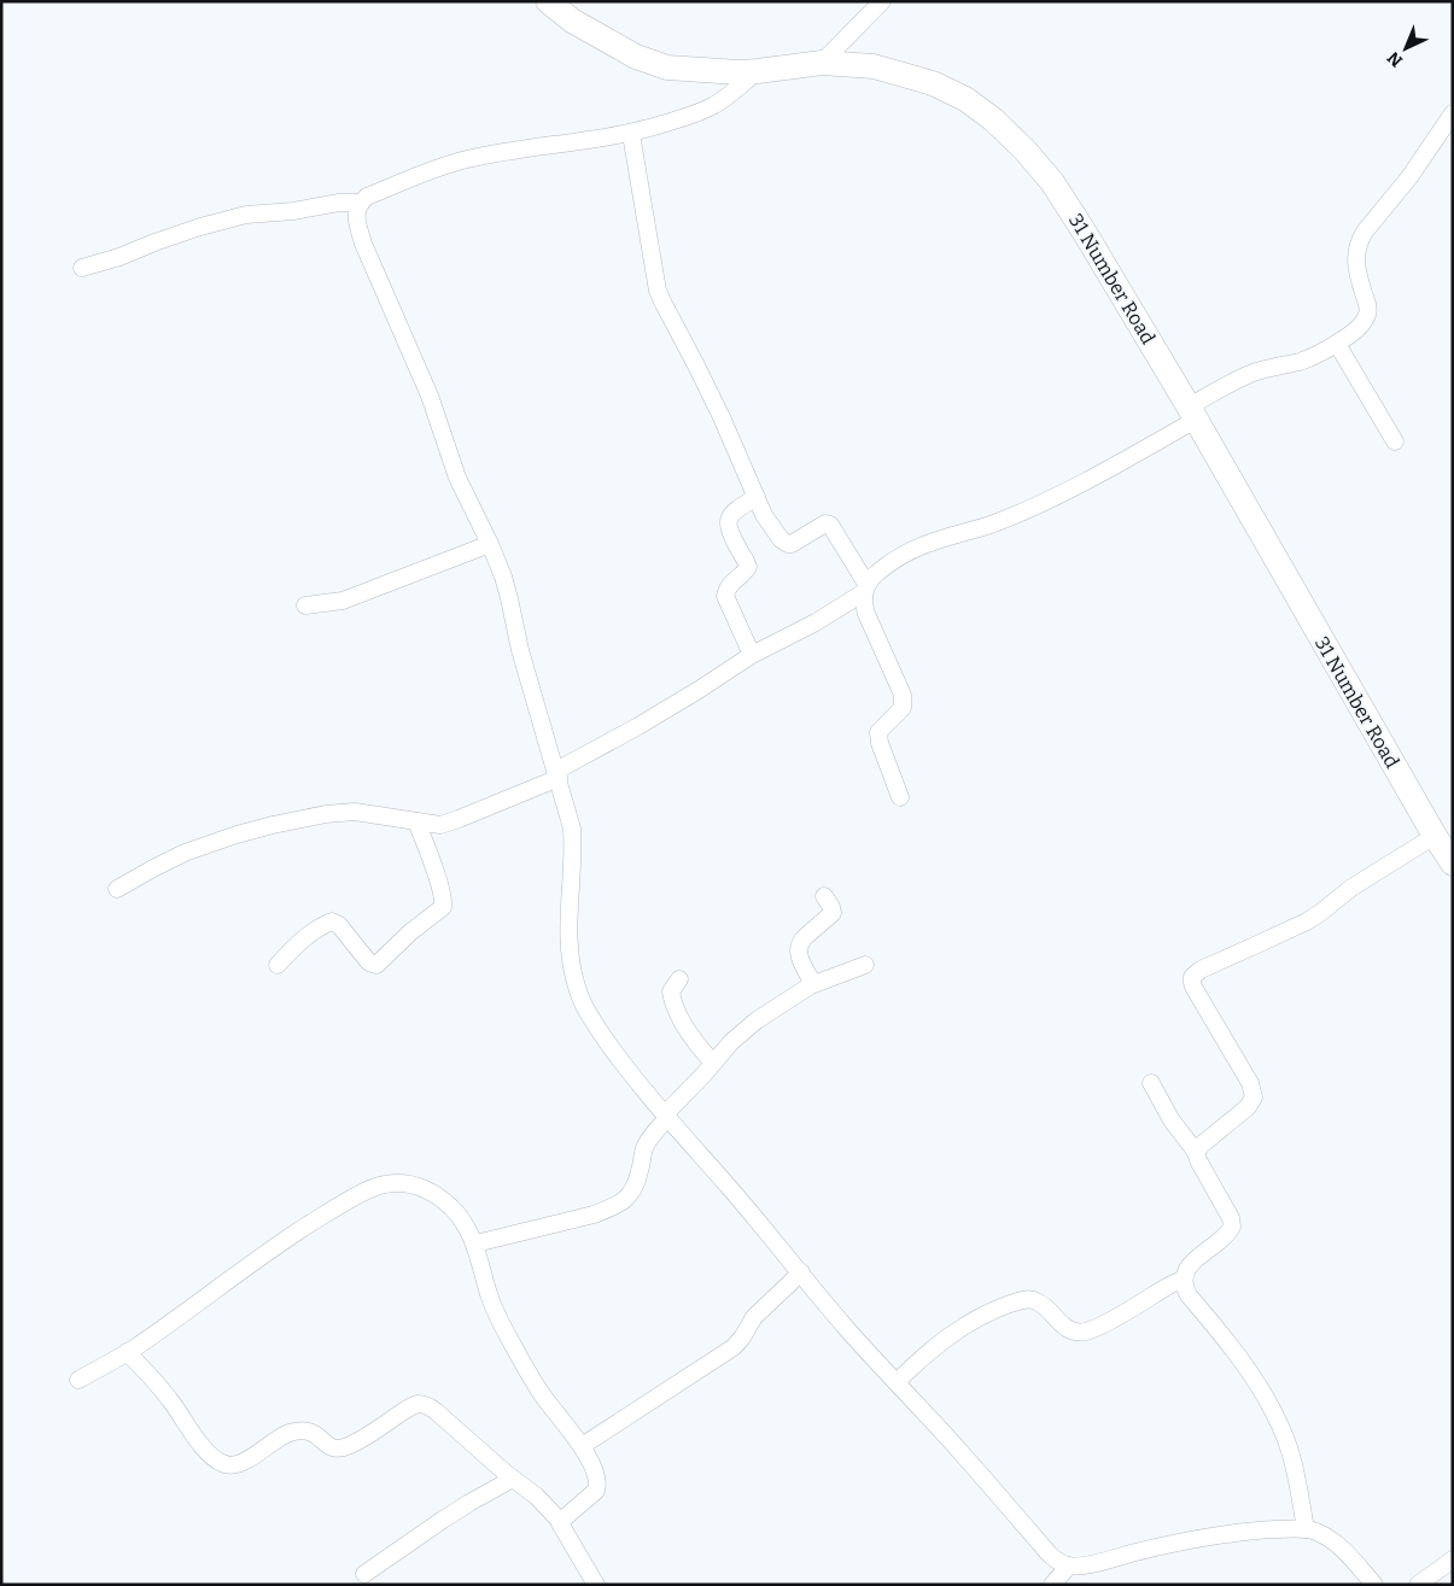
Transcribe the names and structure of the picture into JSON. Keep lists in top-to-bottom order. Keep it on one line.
{"streets":{"main road":["31 Number Road"]},"north":"bottom left"}
